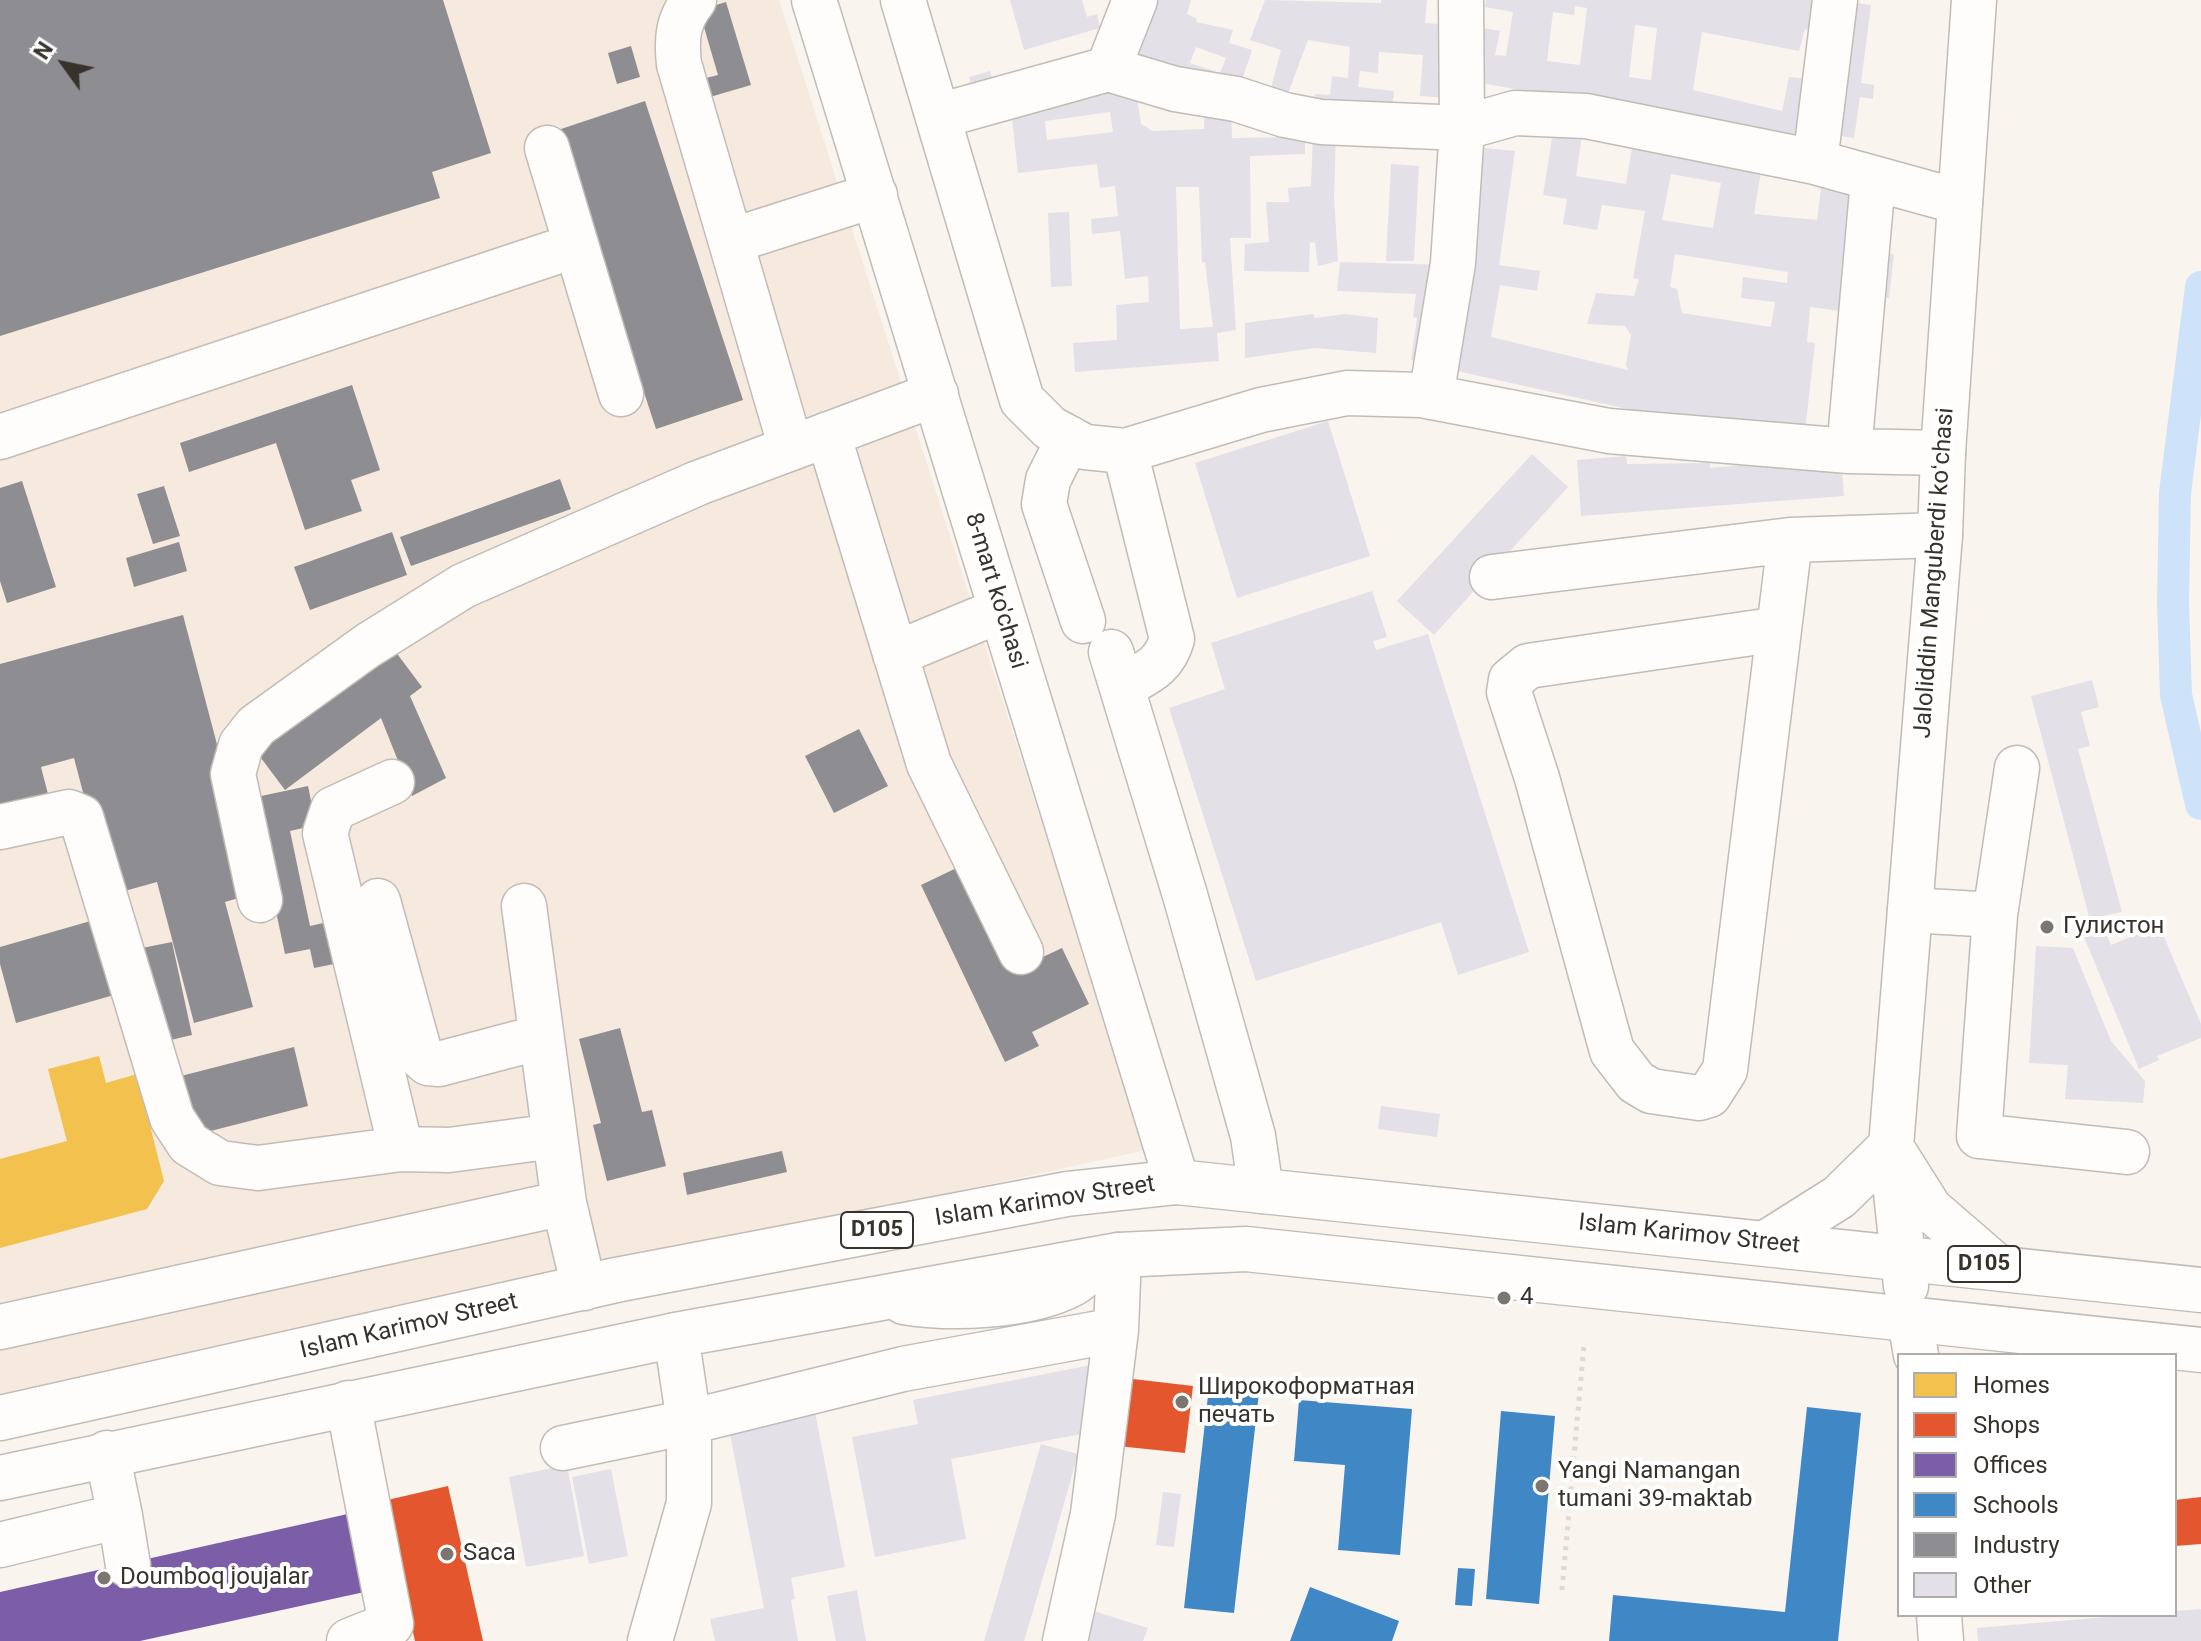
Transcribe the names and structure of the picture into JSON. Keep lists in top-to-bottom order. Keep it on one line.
{"streets":{"main road":["Jaloliddin Manguberdi koʻchasi","8-mart ko'chasi","Islam Karimov Street","D105"]},"crossings":[["Jaloliddin Manguberdi koʻchasi","Islam Karimov Street"],["8-mart ko'chasi","Islam Karimov Street"]],"places":["Гулистон","4","Широкоформатная печать","Yangi Namangan tumani 39-maktab","Saca","Doumboq joujalar"],"legend":["Homes","Shops","Offices","Schools","Industry","Other"],"north":"top left"}
